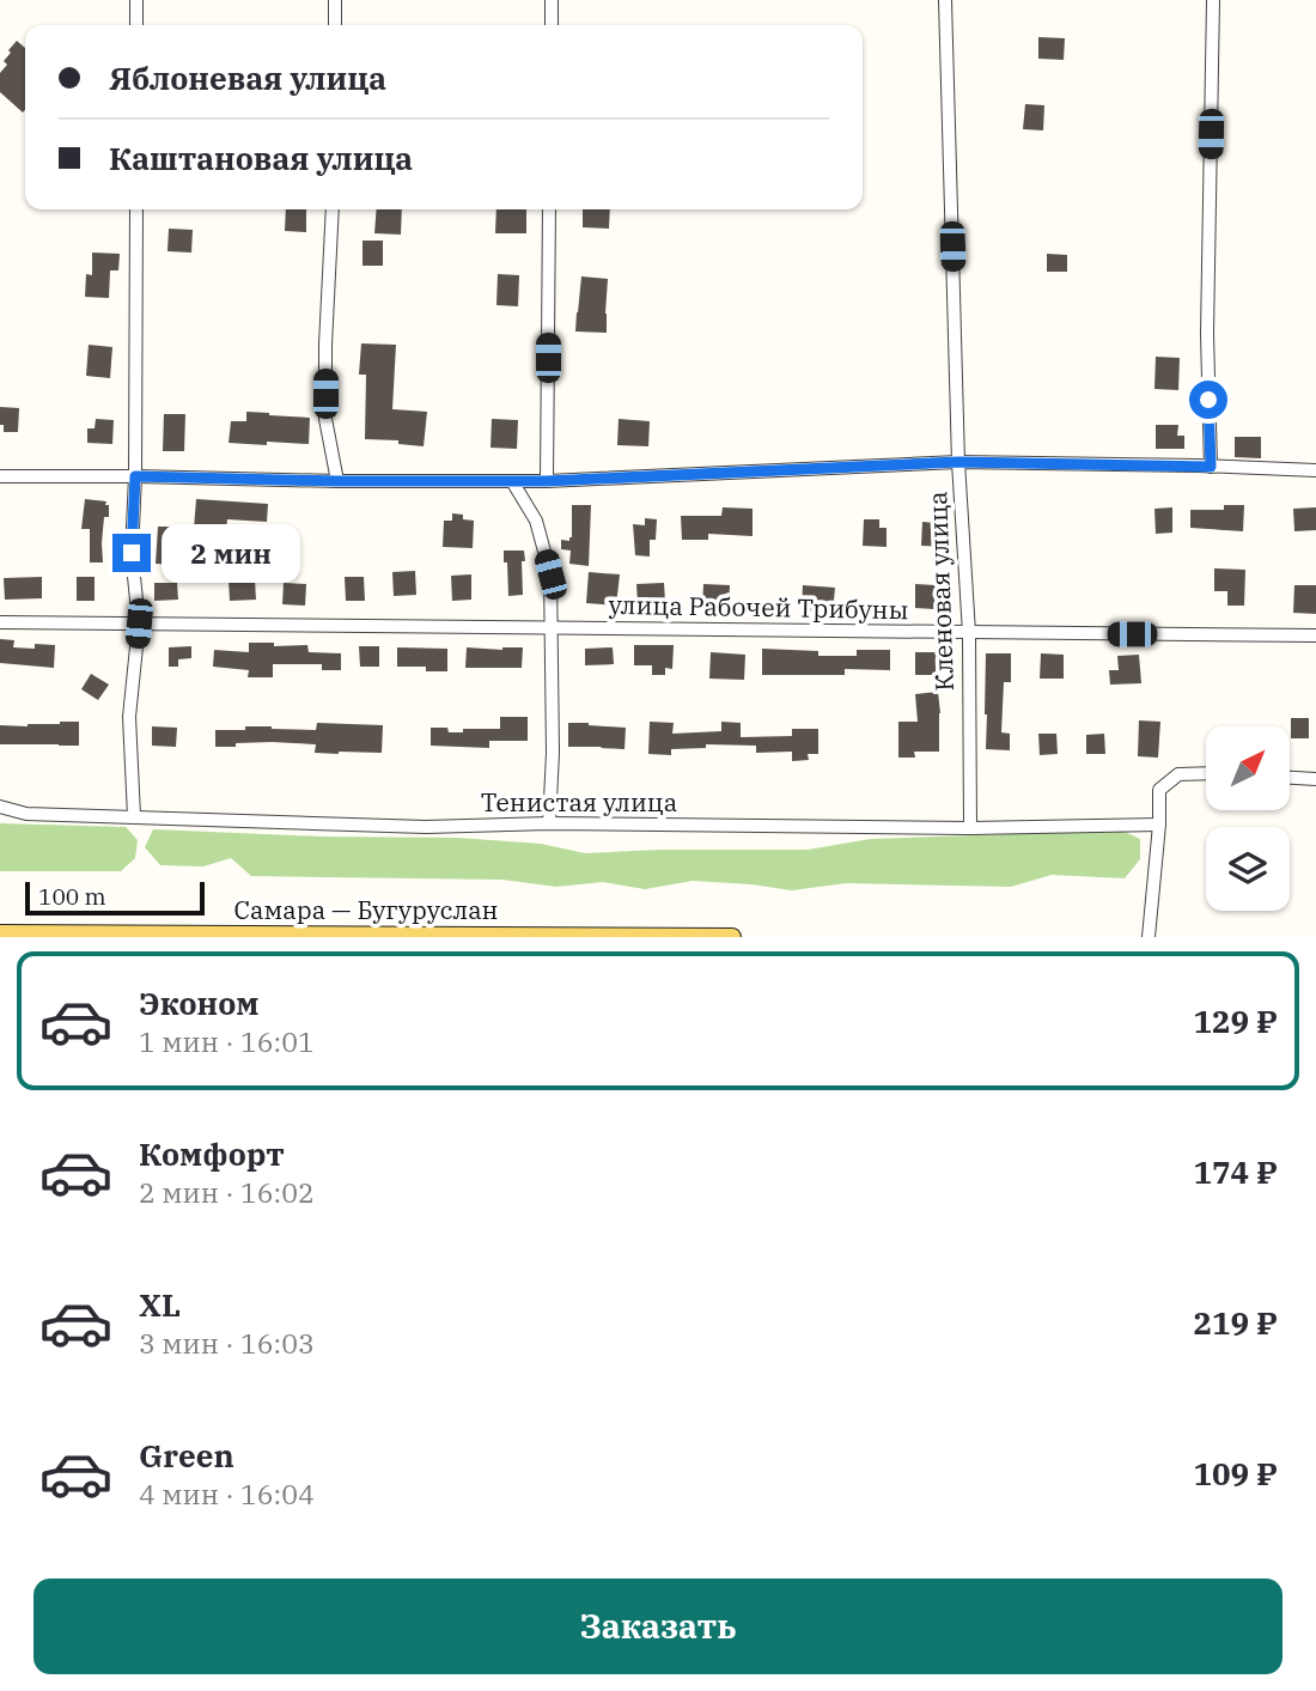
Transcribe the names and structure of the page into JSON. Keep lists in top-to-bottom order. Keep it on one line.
{"streets":{"main road":["Самара — Бугуруслан"],"street":["Кленовая улица","улица Рабочей Трибуны","Тенистая улица"]},"crossings":[["Кленовая улица","улица Рабочей Трибуны"],["Кленовая улица","Тенистая улица"]],"scale_bar":"100 m","north":"top right","page":{"banner":["Яблоневая улица","Каштановая улица"],"bubble":"2 мин","scale":"100 m","list":[{"name":"Эконом","note":"1 мин · 16:01","value":"129 ₽"},{"name":"Комфорт","note":"2 мин · 16:02","value":"174 ₽"},{"name":"XL","note":"3 мин · 16:03","value":"219 ₽"},{"name":"Green","note":"4 мин · 16:04","value":"109 ₽"}],"buttons":"Заказать"}}
